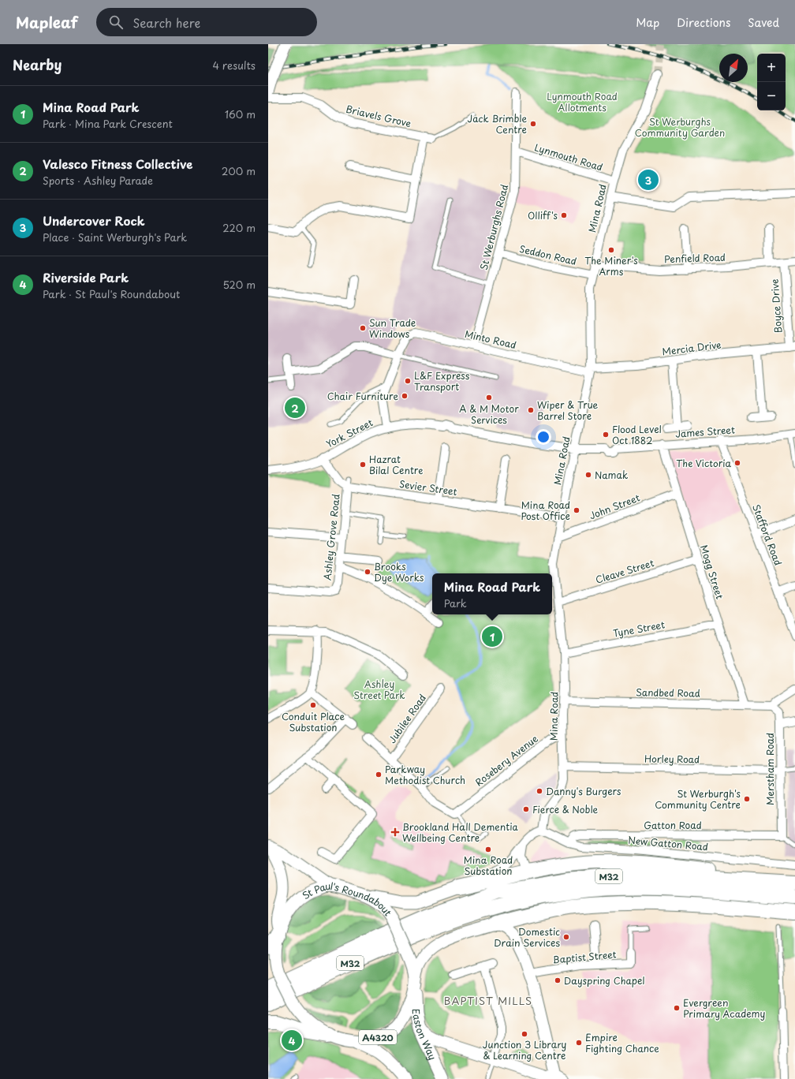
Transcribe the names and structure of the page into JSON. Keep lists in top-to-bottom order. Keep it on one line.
{"streets":{"highway":["M32"],"main road":["St Paul's Roundabout","Easton Way","A4320"],"street":["Briavels Grove","Lynmouth Road","Mina Road","St Werburghs Road","Seddon Road","Penfield Road","Boyce Drive","Minto Road","Mercia Drive","James Street","York Street","Sevier Street","John Street","Stafford Road","Ashley Grove Road","Cleave Street","Mogg Street","Tyne Street","Sandbed Road","Jubilee Road","Horley Road","Rosebery Avenue","Merstham Road","Gatton Road","New Gatton Road","Baptist Street"]},"crossings":[["Lynmouth Road","Mina Road"],["Lynmouth Road","St Werburghs Road"],["Mina Road","Seddon Road"],["Mina Road","Penfield Road"],["Mina Road","Minto Road"],["Mina Road","Mercia Drive"],["Mina Road","James Street"],["Mina Road","York Street"],["Mina Road","Sevier Street"],["Mina Road","John Street"],["Mina Road","Cleave Street"],["Mina Road","Tyne Street"],["Mina Road","Sandbed Road"],["Mina Road","Horley Road"],["Mina Road","Rosebery Avenue"],["Mina Road","New Gatton Road"],["St Werburghs Road","Seddon Road"],["St Werburghs Road","Minto Road"],["Penfield Road","Boyce Drive"],["Boyce Drive","Mercia Drive"],["Minto Road","Mercia Drive"],["Minto Road","York Street"],["James Street","York Street"],["James Street","Stafford Road"],["James Street","Mogg Street"],["Sevier Street","Ashley Grove Road"],["John Street","Mogg Street"],["Cleave Street","Mogg Street"],["Mogg Street","Tyne Street"],["Mogg Street","Sandbed Road"],["Sandbed Road","Merstham Road"],["Horley Road","Merstham Road"],["Merstham Road","Gatton Road"],["Gatton Road","New Gatton Road"],["St Paul's Roundabout","Easton Way"],["St Paul's Roundabout","A4320"]],"districts":["BAPTIST MILLS"],"parks":["Lynmouth Road Allotments","St Werburghs Community Garden","Ashley Street Park"],"places":{"other":["Jack Brimble Centre","Olliff's","The Miner's Arms","Sun Trade Windows","L&F Express Transport","Chair Furniture","A & M Motor Services","Wiper & True Barrel Store","Flood Level Oct 1882","The Victoria","Hazrat Bilal Centre","Namak","Mina Road Post Office","Brooks Dye Works","Conduit Place Substation","Parkway Methodist Church","Danny's Burgers","St Werburgh's Community Centre","Fierce & Noble","Mina Road Substation","Domestic Drain Services","Dayspring Chapel","Evergreen Primary Academy","Junction 3 Library & Learning Centre","Empire Fighting Chance"],"health":["Brookland Hall Dementia Wellbeing Centre"]},"north":"top right","page":{"header":"Mapleaf","search":"Search here","nav":["Map","Directions","Saved"],"heading":["Nearby","4 results"],"map_buttons":["+","−"],"list":[{"mark":"1","name":"Mina Road Park","note":"Park · Mina Park Crescent","value":"160 m"},{"mark":"2","name":"Valesco Fitness Collective","note":"Sports · Ashley Parade","value":"200 m"},{"mark":"3","name":"Undercover Rock","note":"Place · Saint Werburgh's Park","value":"220 m"},{"mark":"4","name":"Riverside Park","note":"Park · St Paul's Roundabout","value":"520 m"}],"pins":["3","2","1","4"],"popup":["Mina Road Park","Park"]}}
